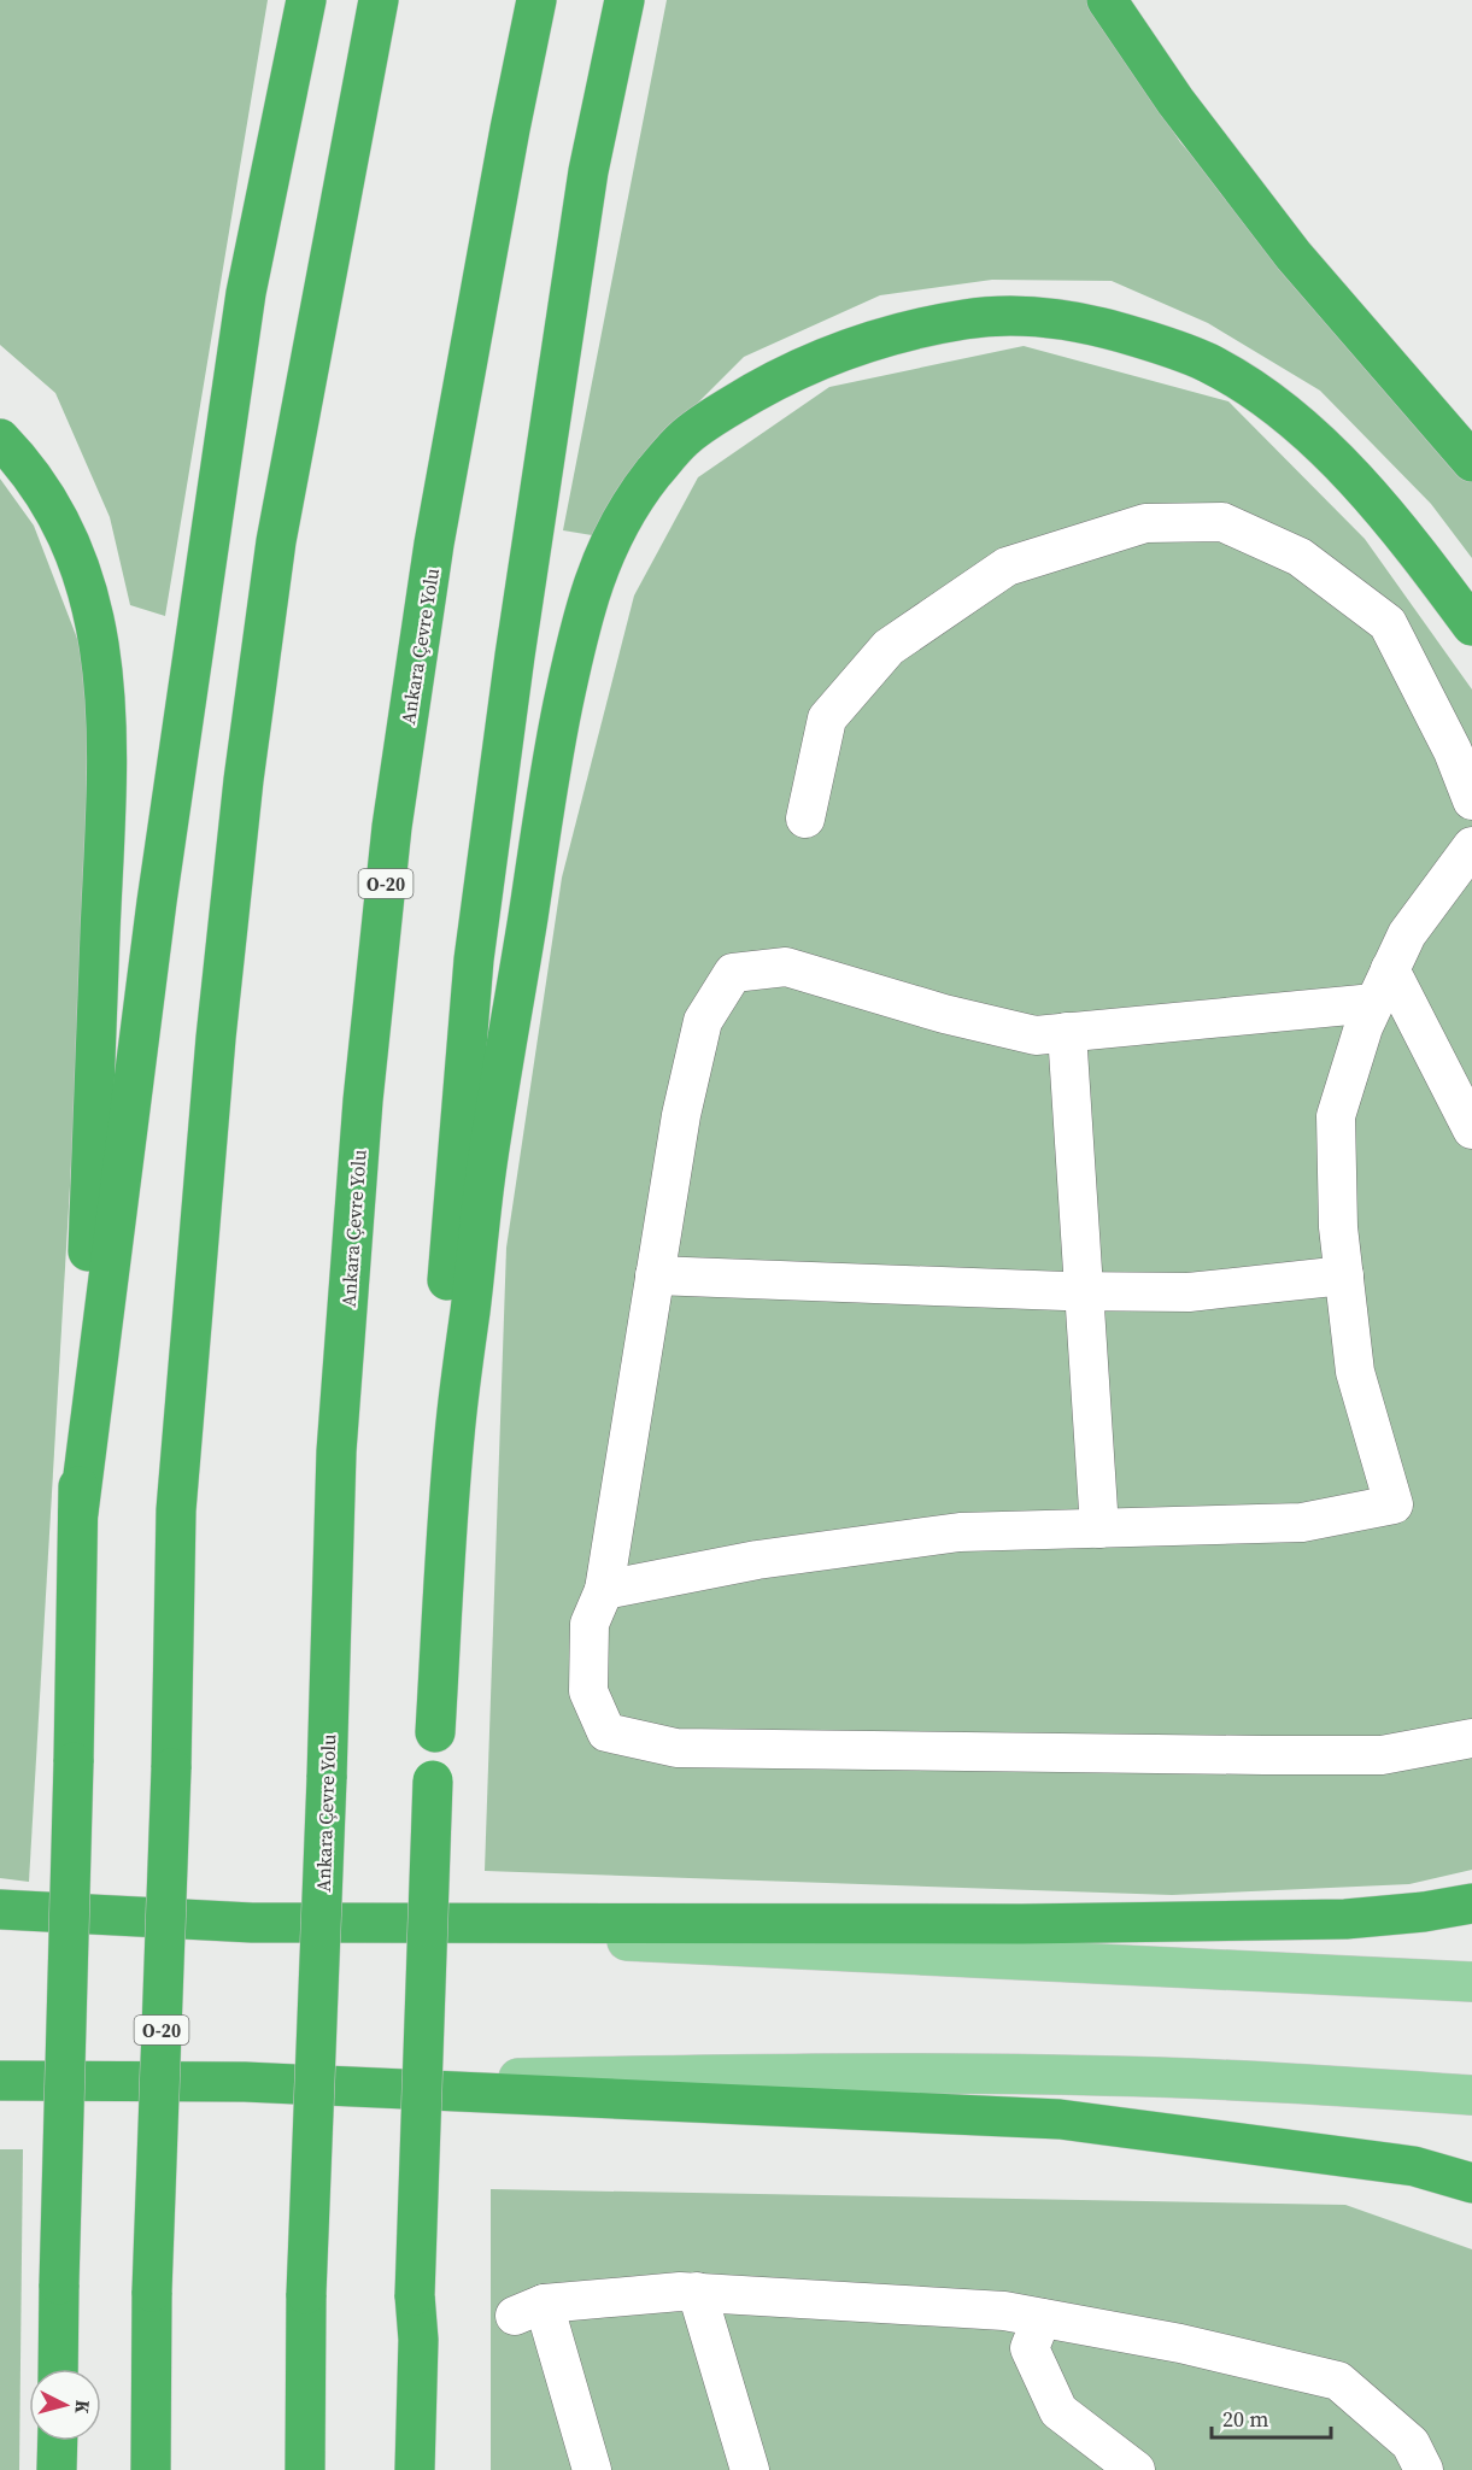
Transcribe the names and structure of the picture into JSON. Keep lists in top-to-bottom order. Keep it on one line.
{"streets":{"highway":["Ankara Çevre Yolu","O-20"]},"scale_bar":"20 m","north":"right"}
